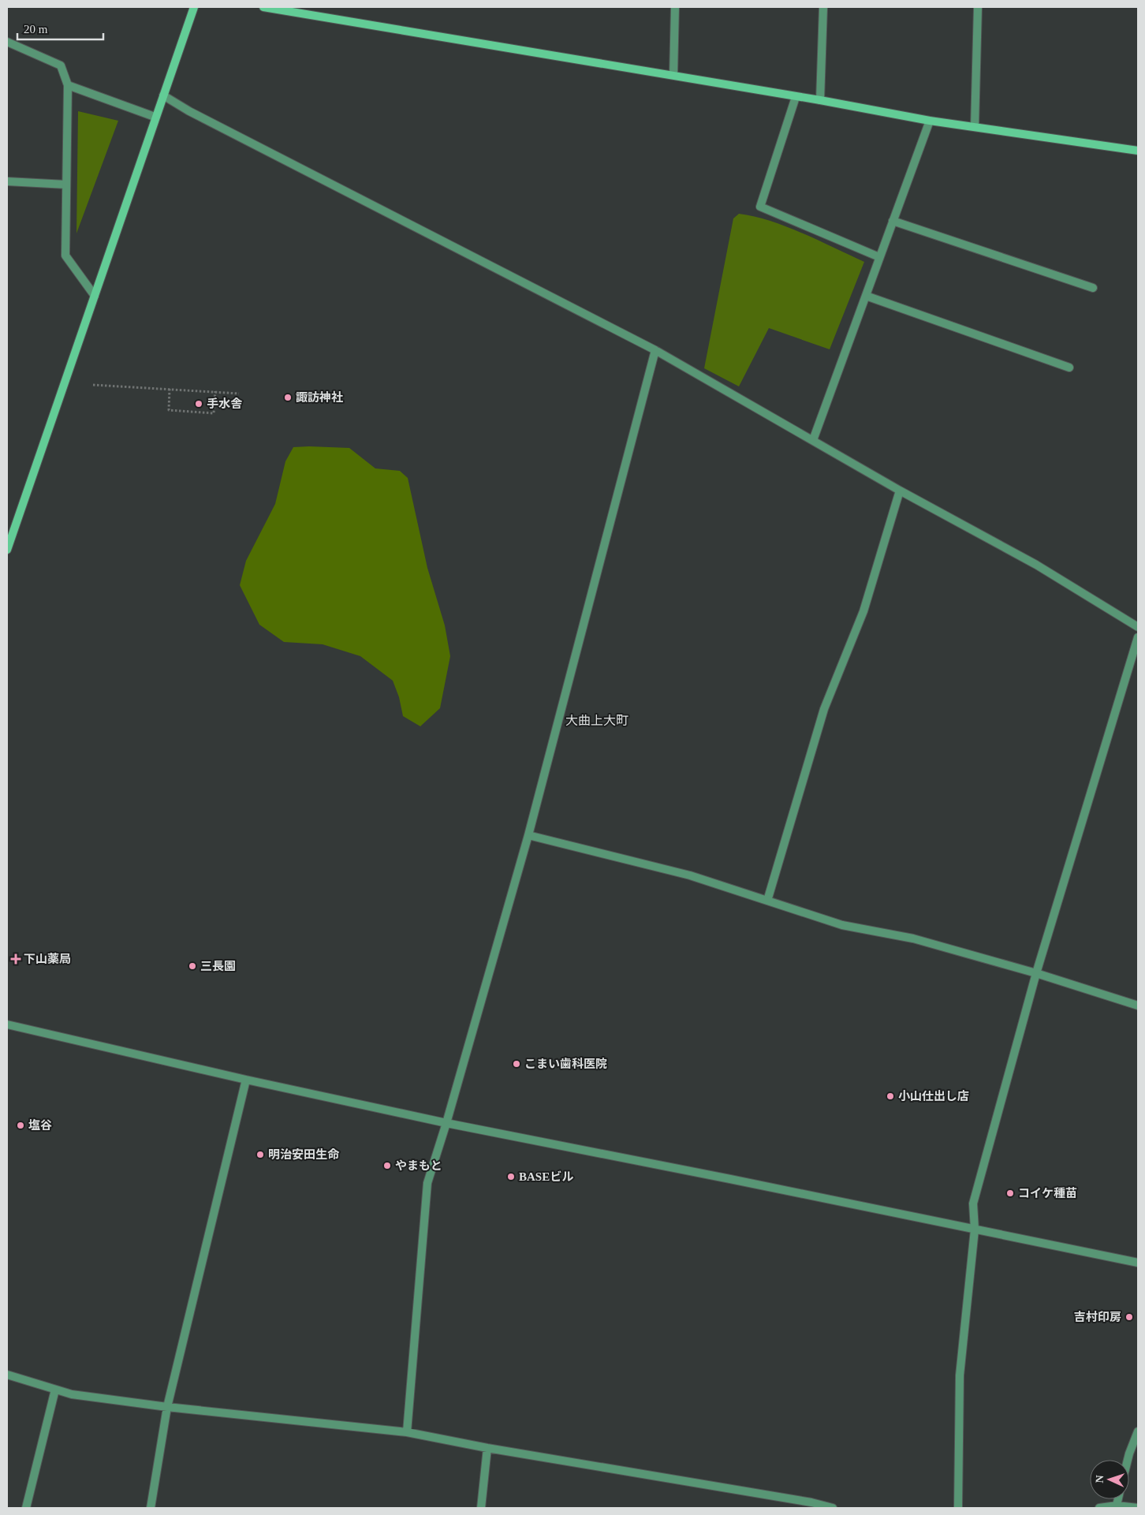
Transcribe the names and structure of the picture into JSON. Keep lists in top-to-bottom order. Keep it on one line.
{"districts":["大曲上大町"],"places":{"other":["諏訪神社","手水舎","三長園","こまい歯科医院","小山仕出し店","塩谷","明治安田生命","やまもと","BASEビル","コイケ種苗","吉村印房"],"health":["下山薬局"]},"scale_bar":"20 m","north":"left"}
